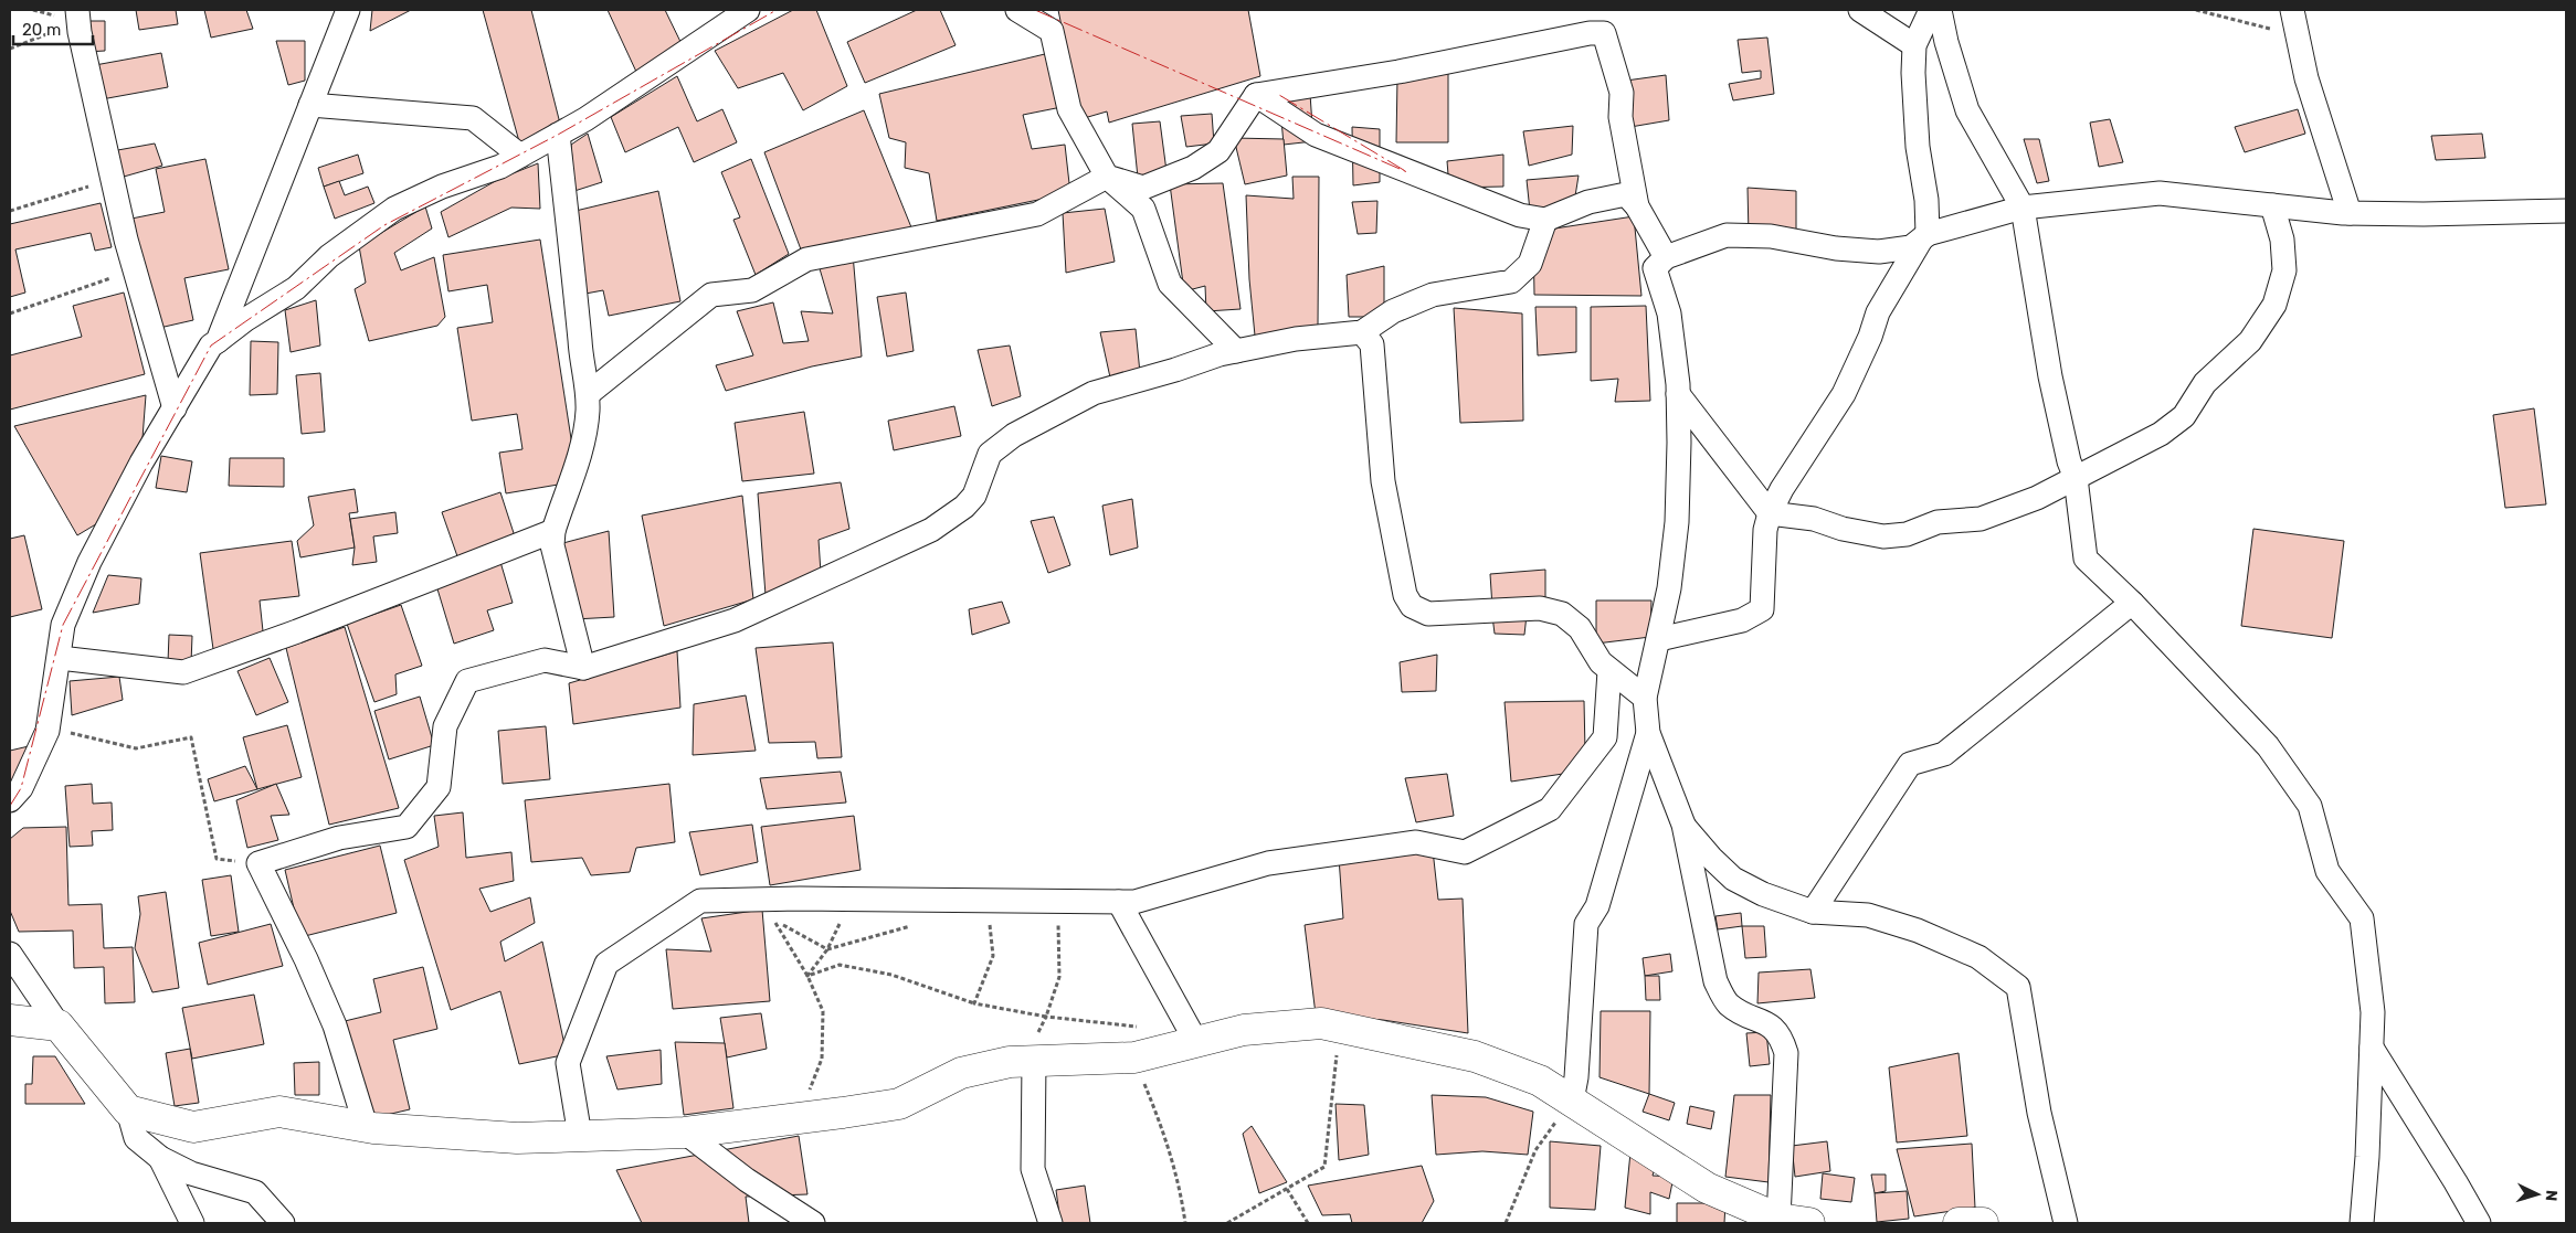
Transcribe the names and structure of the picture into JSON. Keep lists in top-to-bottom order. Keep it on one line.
{"scale_bar":"20 m","north":"right"}
